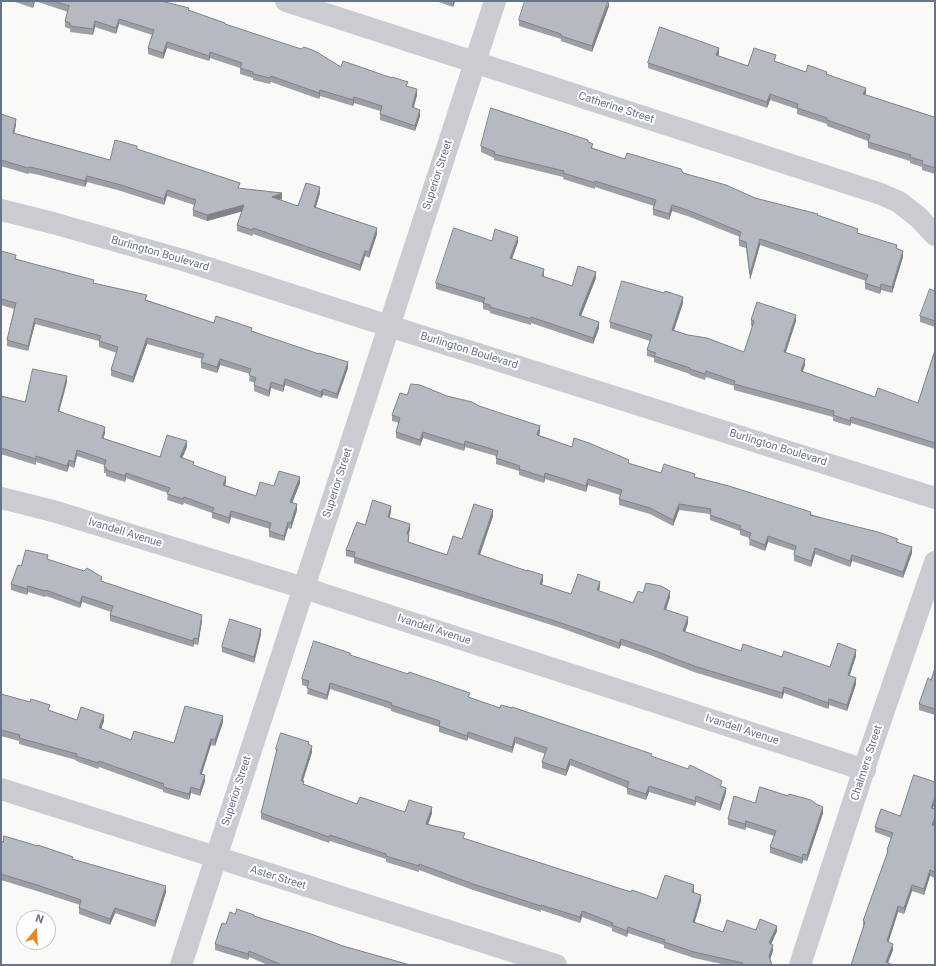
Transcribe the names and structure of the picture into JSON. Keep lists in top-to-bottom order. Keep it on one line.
{"streets":{"street":["Catherine Street","Superior Street","Burlington Boulevard","Ivandell Avenue","Chalmers Street","Aster Street"]},"crossings":[["Catherine Street","Superior Street"],["Superior Street","Burlington Boulevard"],["Superior Street","Ivandell Avenue"],["Superior Street","Aster Street"],["Ivandell Avenue","Chalmers Street"]],"north":"top"}
